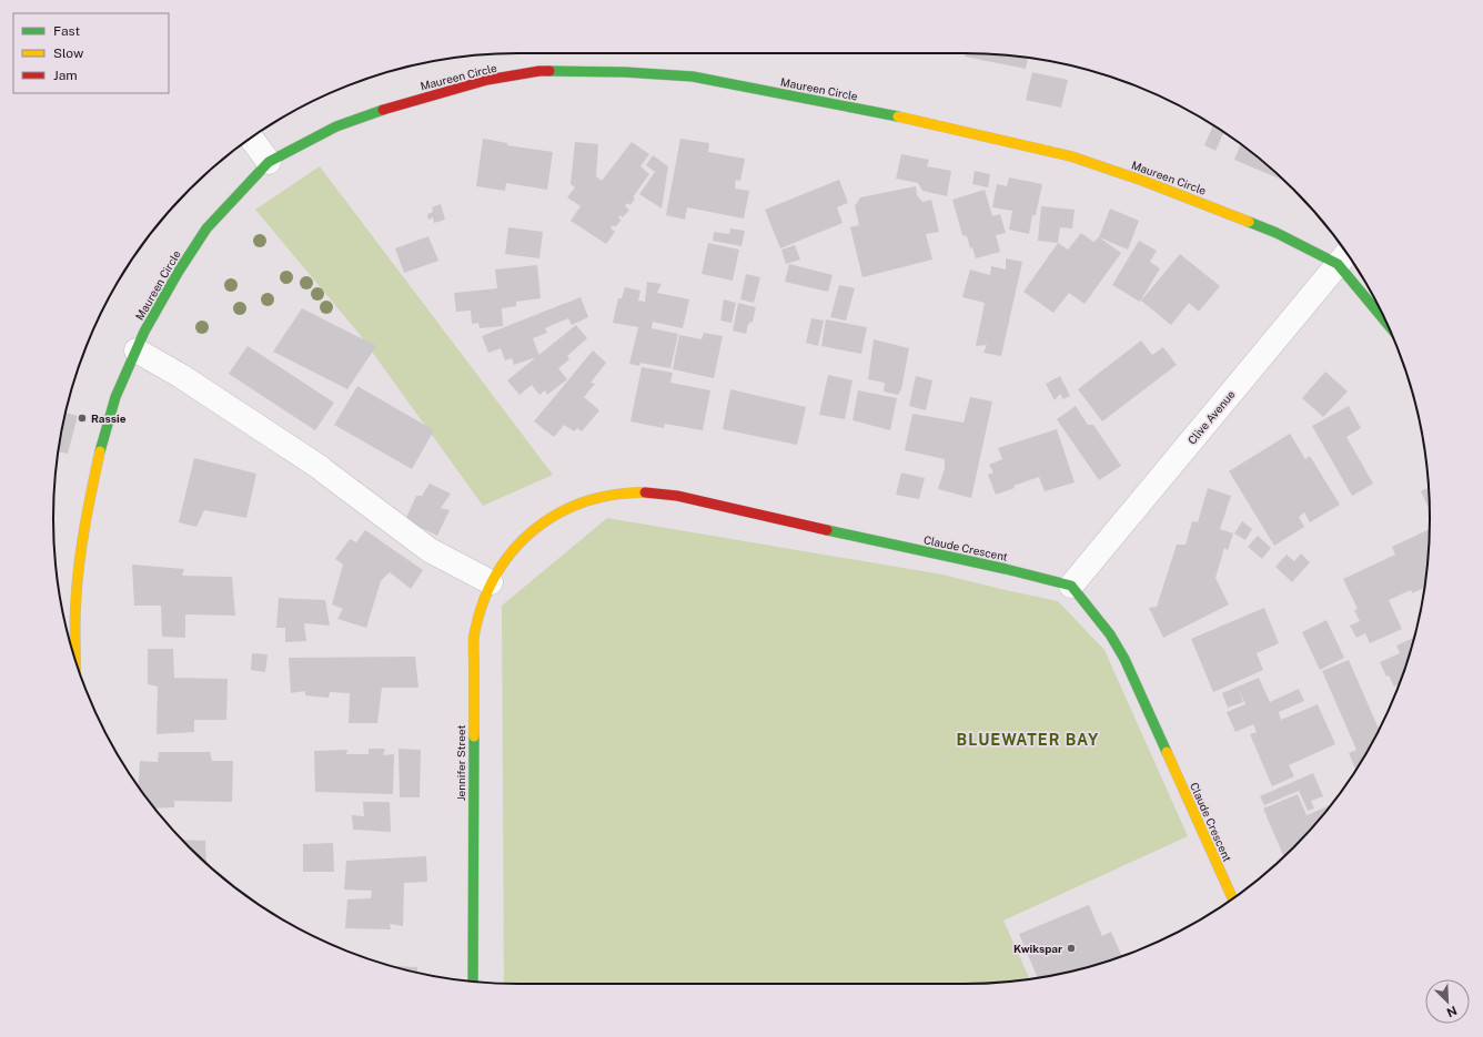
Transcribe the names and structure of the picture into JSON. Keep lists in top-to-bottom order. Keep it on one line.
{"streets":{"street":["Maureen Circle","Clive Avenue","Claude Crescent","Jennifer Street"]},"crossings":[["Maureen Circle","Clive Avenue"],["Clive Avenue","Claude Crescent"],["Claude Crescent","Jennifer Street"]],"districts":["BLUEWATER BAY"],"places":["Rassie","Kwikspar"],"legend":["Fast","Slow","Jam"],"north":"bottom right"}
